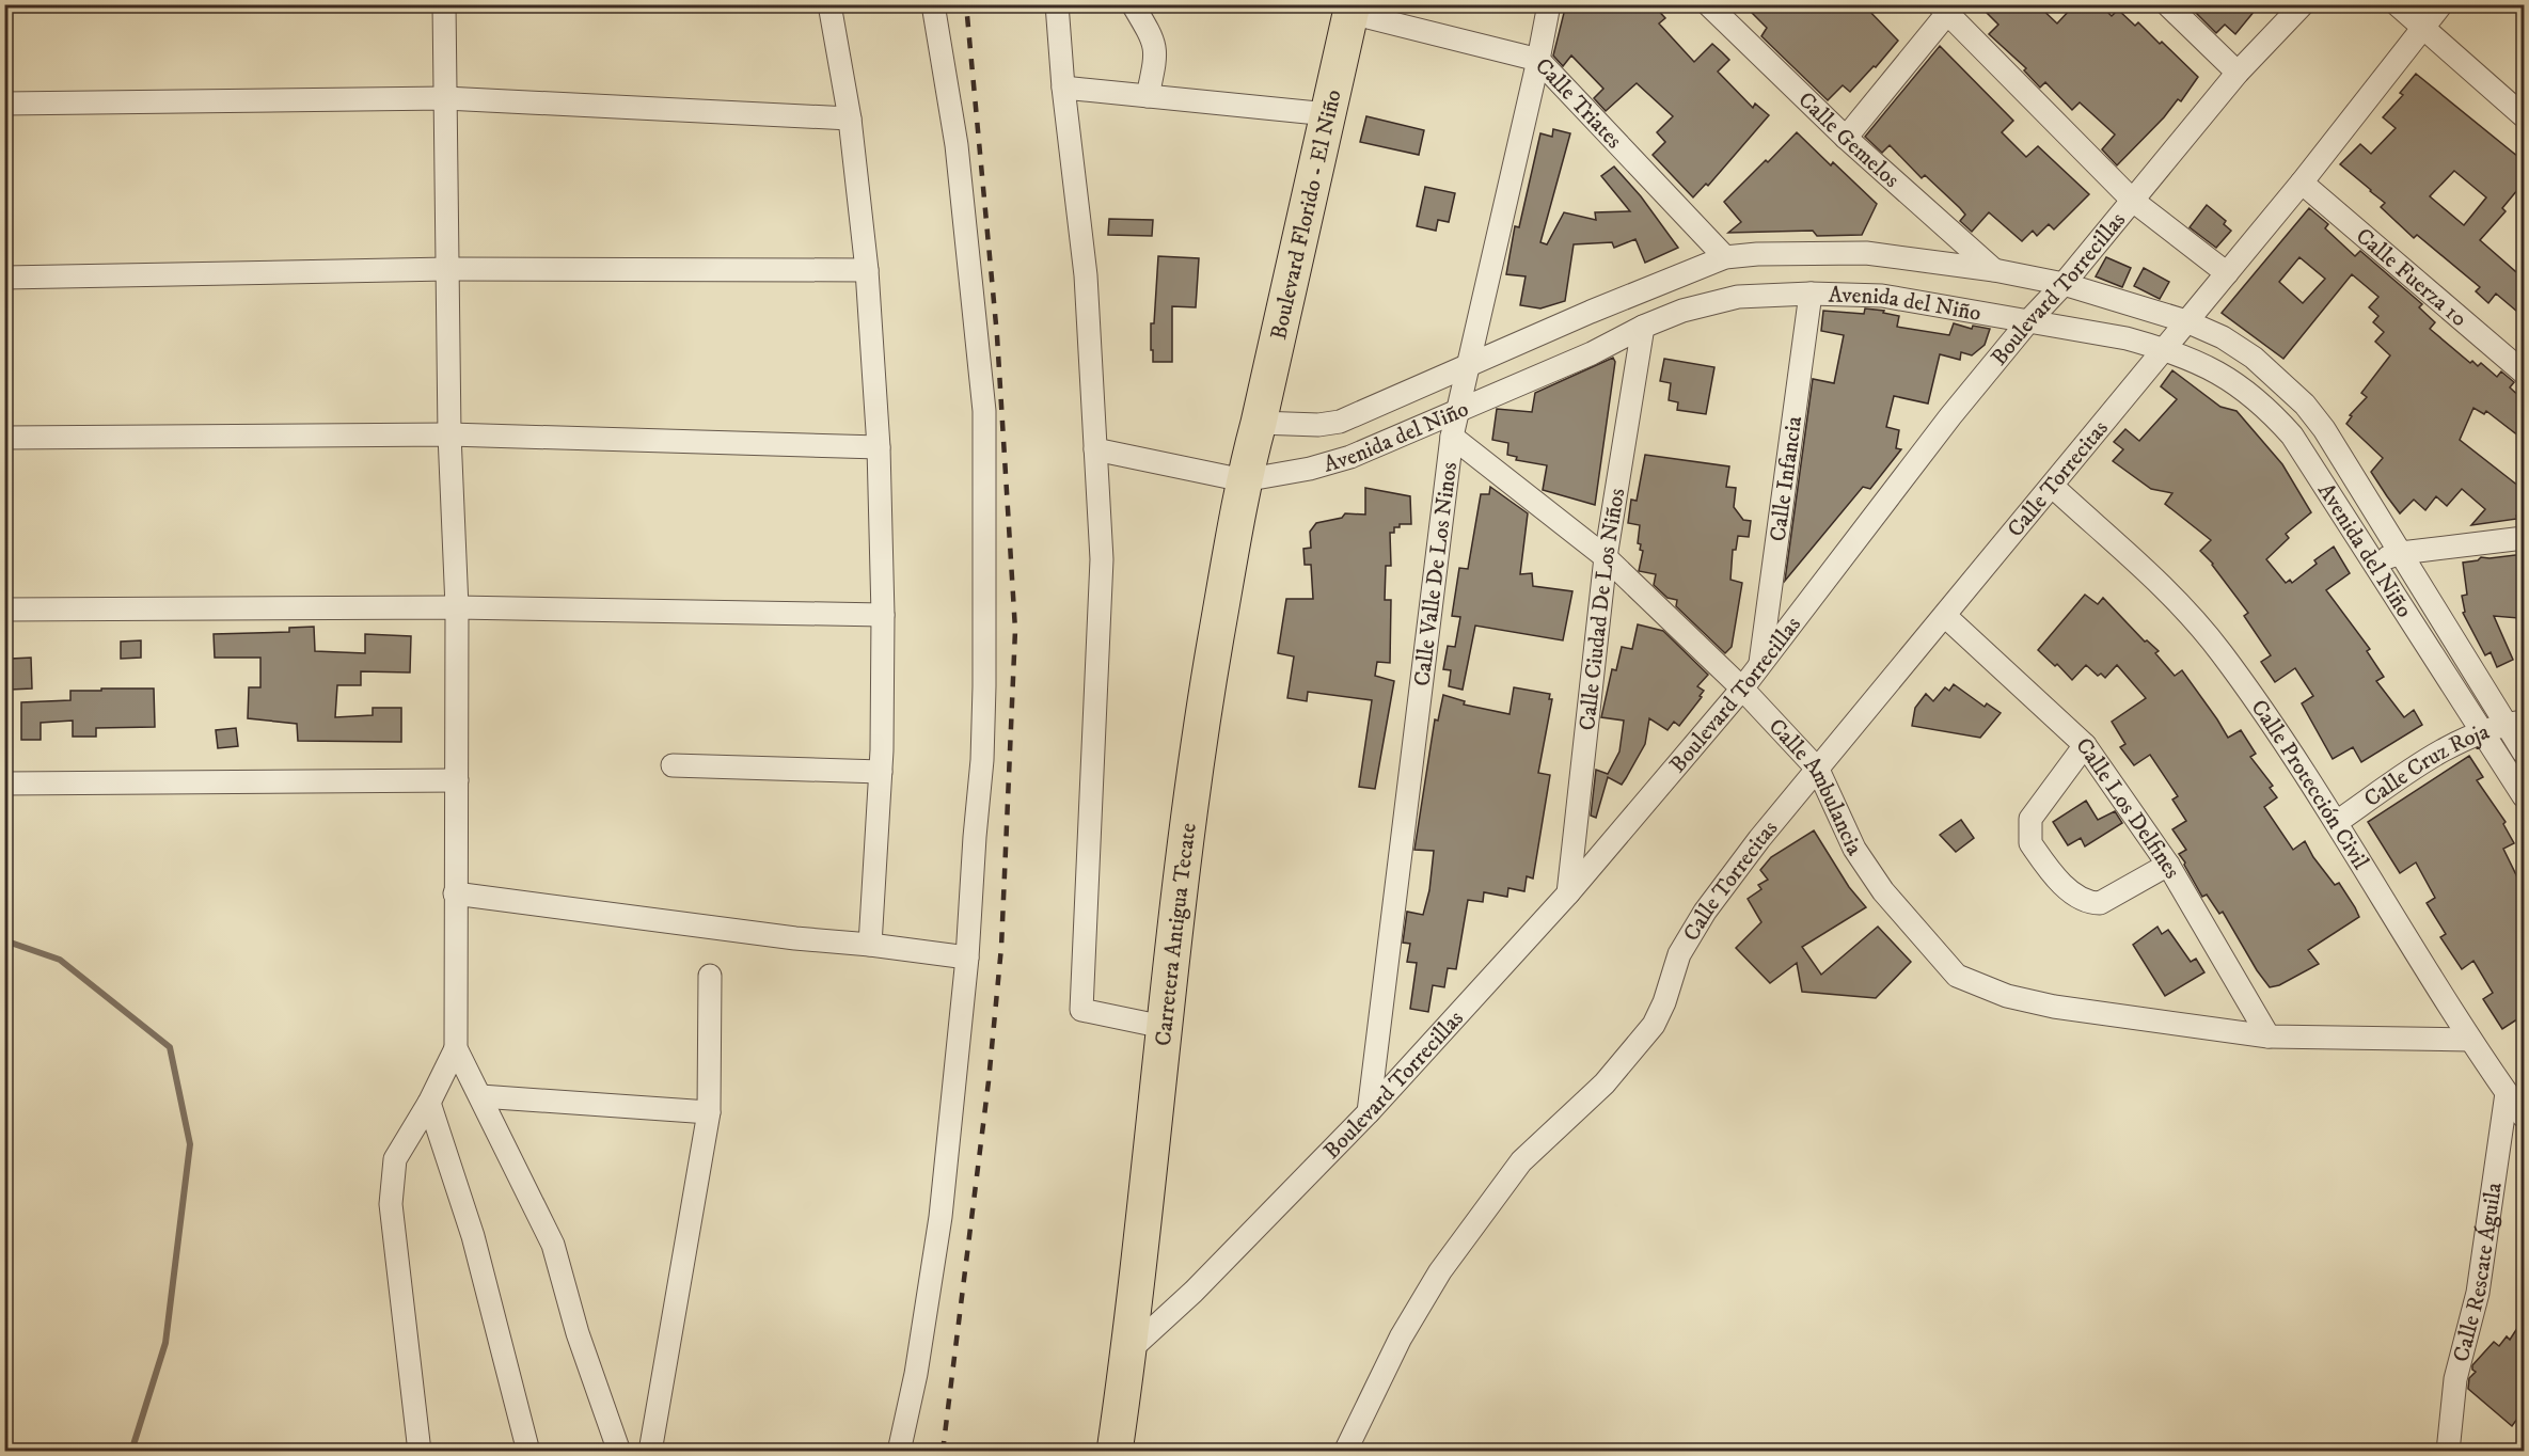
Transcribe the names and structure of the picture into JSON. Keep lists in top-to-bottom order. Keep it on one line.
{"streets":{"main road":["Boulevard Florido - El Niño","Carretera Antigua Tecate"],"street":["Calle Triates","Calle Gemelos","Calle Fuerza 10","Boulevard Torrecillas","Avenida del Niño","Calle Torrecitas","Calle Infancia","Calle Valle De Los Ninos","Calle Ciudad De Los Niños","Calle Cruz Roja","Calle Protección Civil","Calle Ambulancia","Calle Los Delfines","Calle Rescate Águila"]},"crossings":[["Calle Triates","Boulevard Florido - El Niño"],["Calle Triates","Avenida del Niño"],["Calle Triates","Calle Valle De Los Ninos"],["Calle Gemelos","Avenida del Niño"],["Boulevard Florido - El Niño","Avenida del Niño"],["Boulevard Florido - El Niño","Carretera Antigua Tecate"],["Calle Fuerza 10","Calle Torrecitas"],["Boulevard Torrecillas","Avenida del Niño"],["Boulevard Torrecillas","Calle Infancia"],["Boulevard Torrecillas","Calle Valle De Los Ninos"],["Boulevard Torrecillas","Calle Ciudad De Los Niños"],["Boulevard Torrecillas","Calle Ambulancia"],["Boulevard Torrecillas","Carretera Antigua Tecate"],["Avenida del Niño","Calle Torrecitas"],["Avenida del Niño","Calle Infancia"],["Avenida del Niño","Calle Valle De Los Ninos"],["Avenida del Niño","Calle Ciudad De Los Niños"],["Avenida del Niño","Calle Cruz Roja"],["Avenida del Niño","Carretera Antigua Tecate"],["Calle Torrecitas","Calle Protección Civil"],["Calle Torrecitas","Calle Ambulancia"],["Calle Torrecitas","Calle Los Delfines"],["Calle Valle De Los Ninos","Calle Ambulancia"],["Calle Ciudad De Los Niños","Calle Ambulancia"],["Calle Cruz Roja","Calle Protección Civil"],["Calle Protección Civil","Calle Rescate Águila"],["Calle Ambulancia","Calle Los Delfines"]]}
